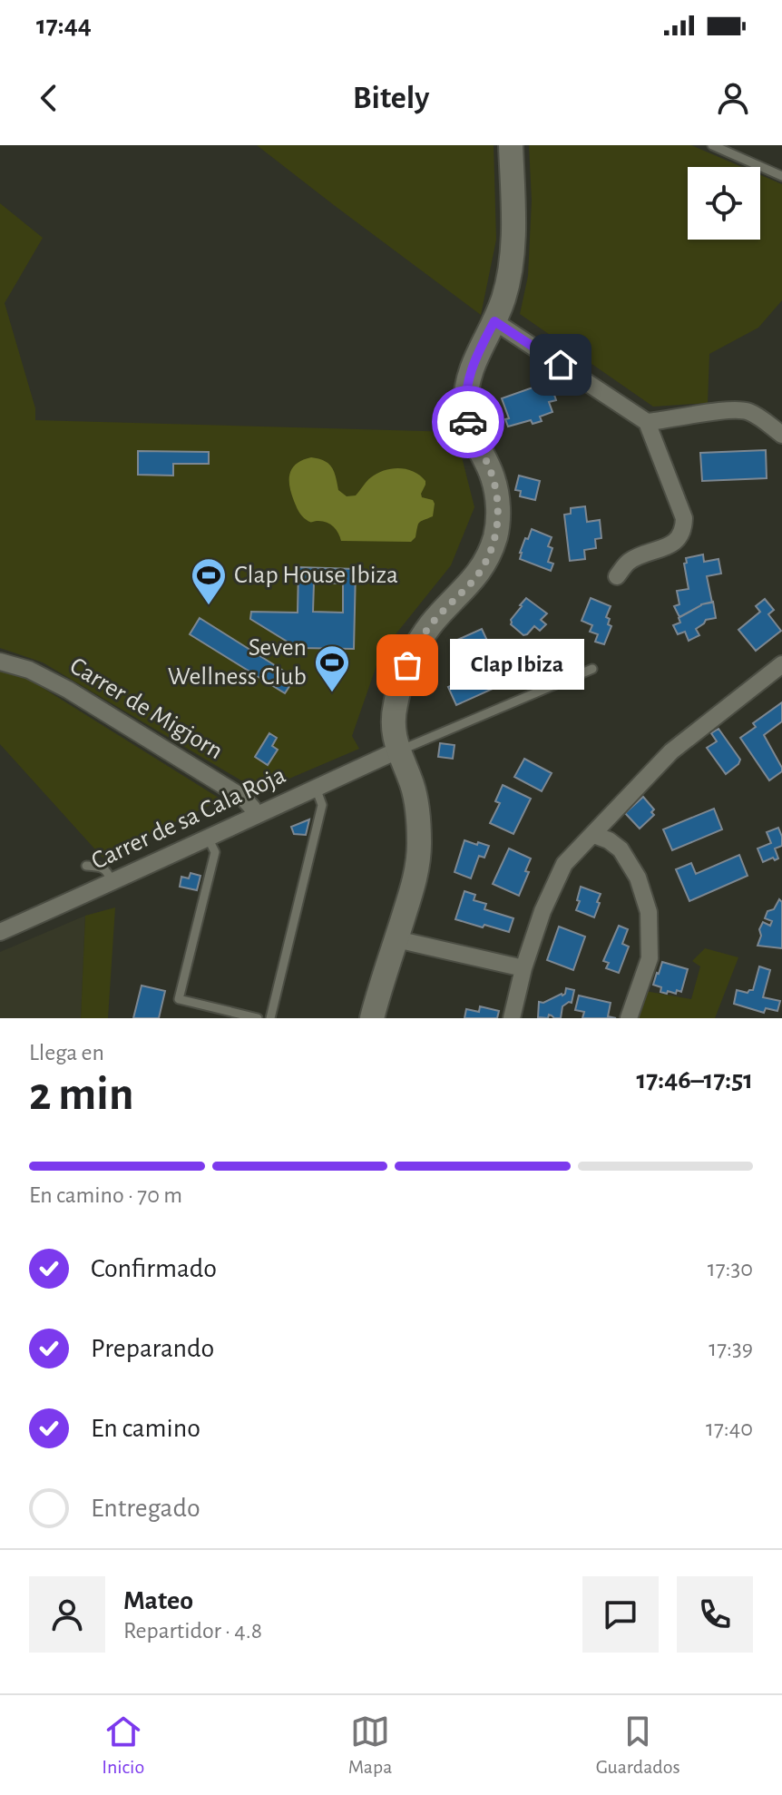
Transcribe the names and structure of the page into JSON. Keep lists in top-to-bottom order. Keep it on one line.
{"streets":{"street":["Carrer de Migjorn","Carrer de sa Cala Roja"]},"crossings":[["Carrer de Migjorn","Carrer de sa Cala Roja"]],"places":{"sports":["Clap House Ibiza","Seven Wellness Club"],"other":["Clap Ibiza"]},"page":{"status":"17:44","header":"Bitely","bubble":"Clap Ibiza","heading":["2 min","Llega en","17:46–17:51"],"panel":["Mateo","Repartidor · 4.8"],"bar":"En camino · 70 m","list":[["Confirmado","17:30"],["Preparando","17:39"],["En camino","17:40"],"Entregado"],"tabs":["Inicio","Mapa","Guardados"]}}
